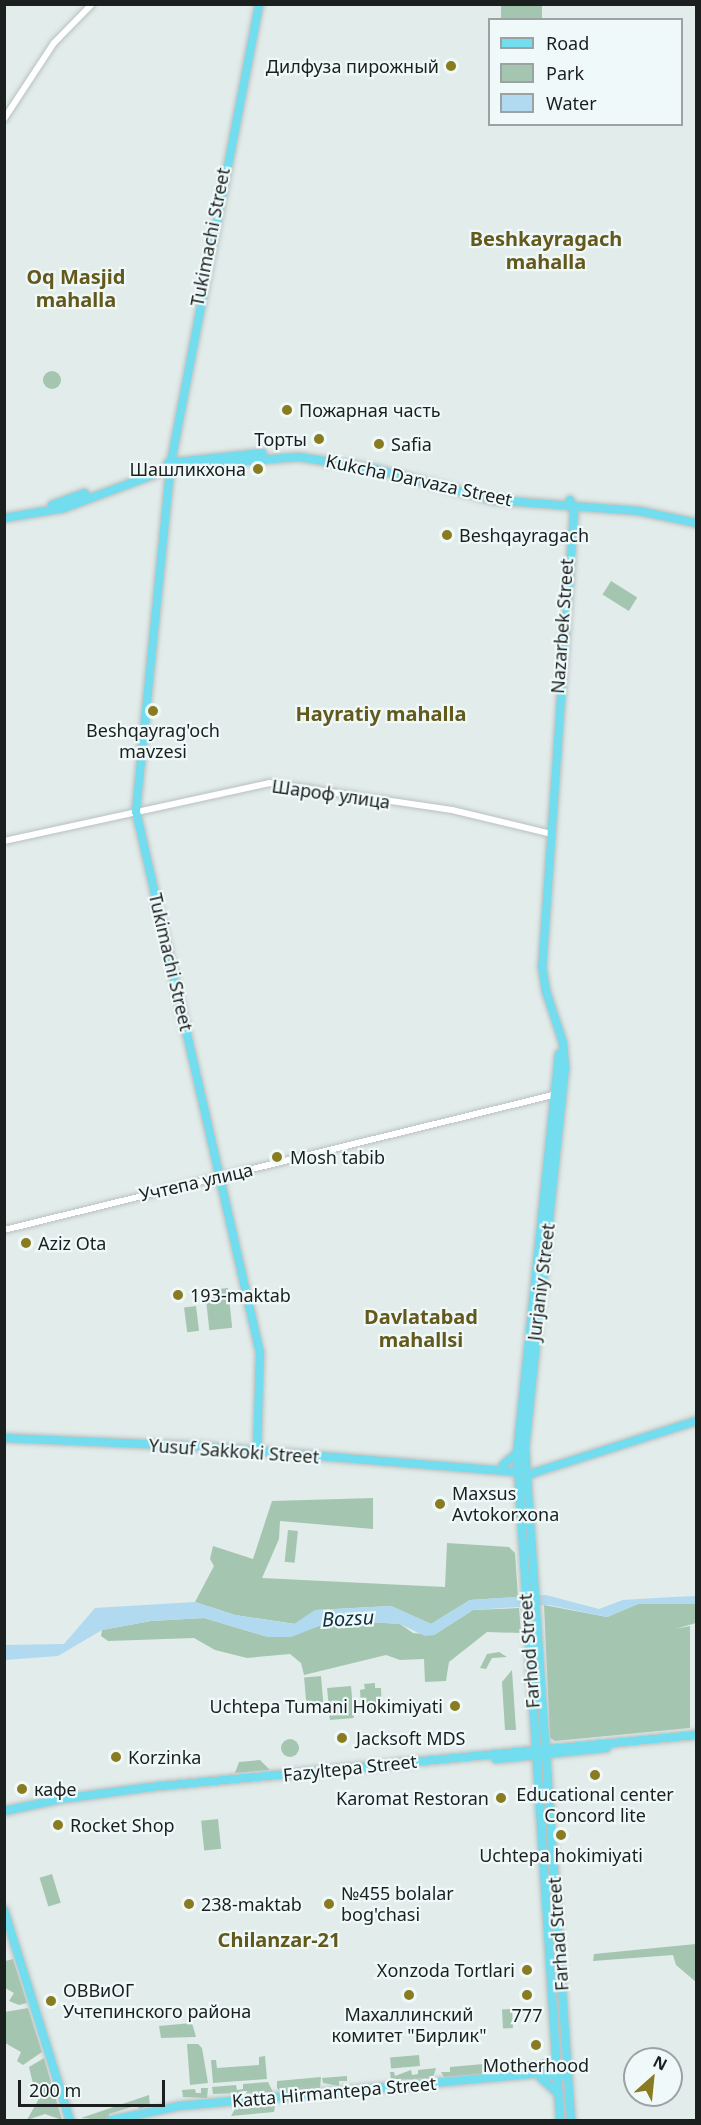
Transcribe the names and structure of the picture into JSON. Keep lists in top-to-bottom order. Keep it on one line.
{"streets":{"main road":["Tukimachi Street","Kukcha Darvaza Street","Nazarbek Street","Jurjaniy Street","Yusuf Sakkoki Street","Farhod Street","Fazyltepa Street","Farhad Street","Katta Hirmаntepa Street"],"street":["Шароф улица","Учтепа улица"]},"crossings":[["Tukimachi Street","Kukcha Darvaza Street"],["Tukimachi Street","Шароф улица"],["Tukimachi Street","Учтепа улица"],["Tukimachi Street","Yusuf Sakkoki Street"],["Kukcha Darvaza Street","Nazarbek Street"],["Nazarbek Street","Шароф улица"],["Nazarbek Street","Jurjaniy Street"],["Учтепа улица","Jurjaniy Street"],["Jurjaniy Street","Yusuf Sakkoki Street"],["Jurjaniy Street","Farhod Street"],["Farhod Street","Fazyltepa Street"],["Farhod Street","Farhad Street"],["Fazyltepa Street","Farhad Street"],["Farhad Street","Katta Hirmаntepa Street"]],"districts":["Beshkayragach mahalla","Оq Masjid mahalla","Hayratiy mahalla","Davlatabad mahallsi","Chilanzar-21"],"water":["Bozsu"],"places":["Дилфуза пирожный","Пожарная часть","Торты","Safia","Шашликхона","Beshqayragach","Beshqayrag'och mavzesi","Mosh tabib","Aziz Ota","193-maktab","Maxsus Avtokorxona","Uchtepa Tumani Hokimiyati","Jacksoft MDS","Korzinka","Educational center Concord lite","кафе","Karomat Restoran","Rocket Shop","Uchtepa hokimiyati","238-maktab","№455 bolalar bog'chasi","Xonzoda Tortlari","Махаллинский комитет \"Бирлик\"","777","ОВВиОГ Учтепинского района","Motherhood"],"legend":["Road","Park","Water"],"scale_bar":"200 m","north":"top right"}
